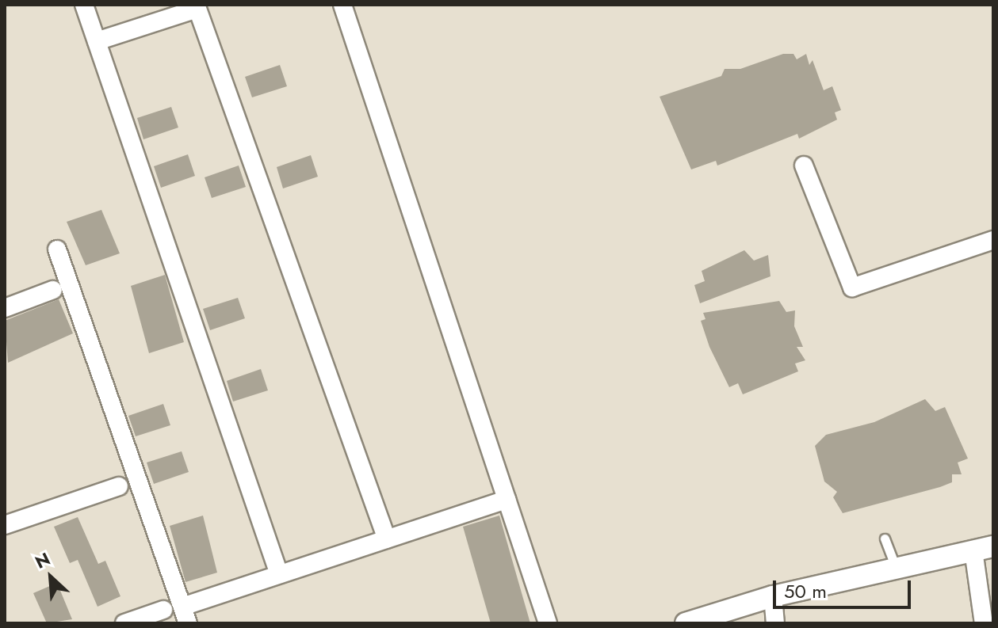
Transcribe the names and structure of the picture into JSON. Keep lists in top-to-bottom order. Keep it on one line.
{"scale_bar":"50 m","north":"top left"}
